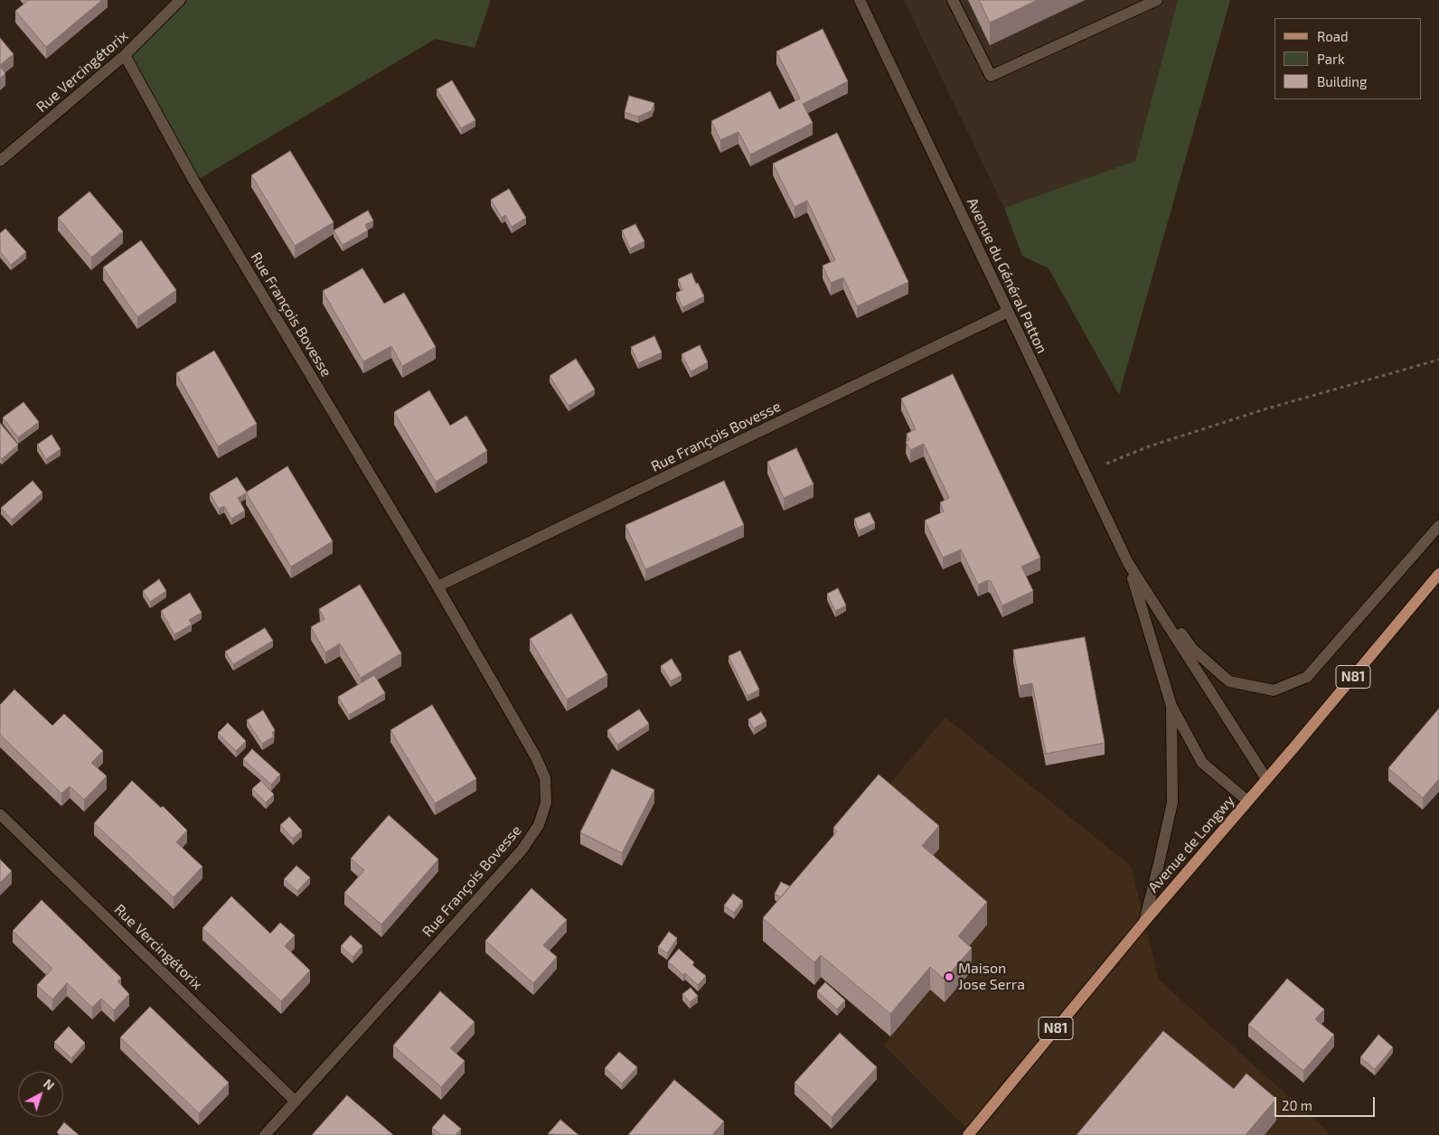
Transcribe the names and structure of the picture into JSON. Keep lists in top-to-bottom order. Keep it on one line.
{"streets":{"main road":["N81","Avenue de Longwy"],"street":["Rue Vercingétorix","Avenue du Général Patton","Rue François Bovesse"]},"crossings":[["Rue Vercingétorix","Rue François Bovesse"],["Avenue du Général Patton","Rue François Bovesse"],["Avenue du Général Patton","N81"]],"places":["Maison Jose Serra"],"legend":["Road","Park","Building"],"scale_bar":"20 m","north":"top right"}
